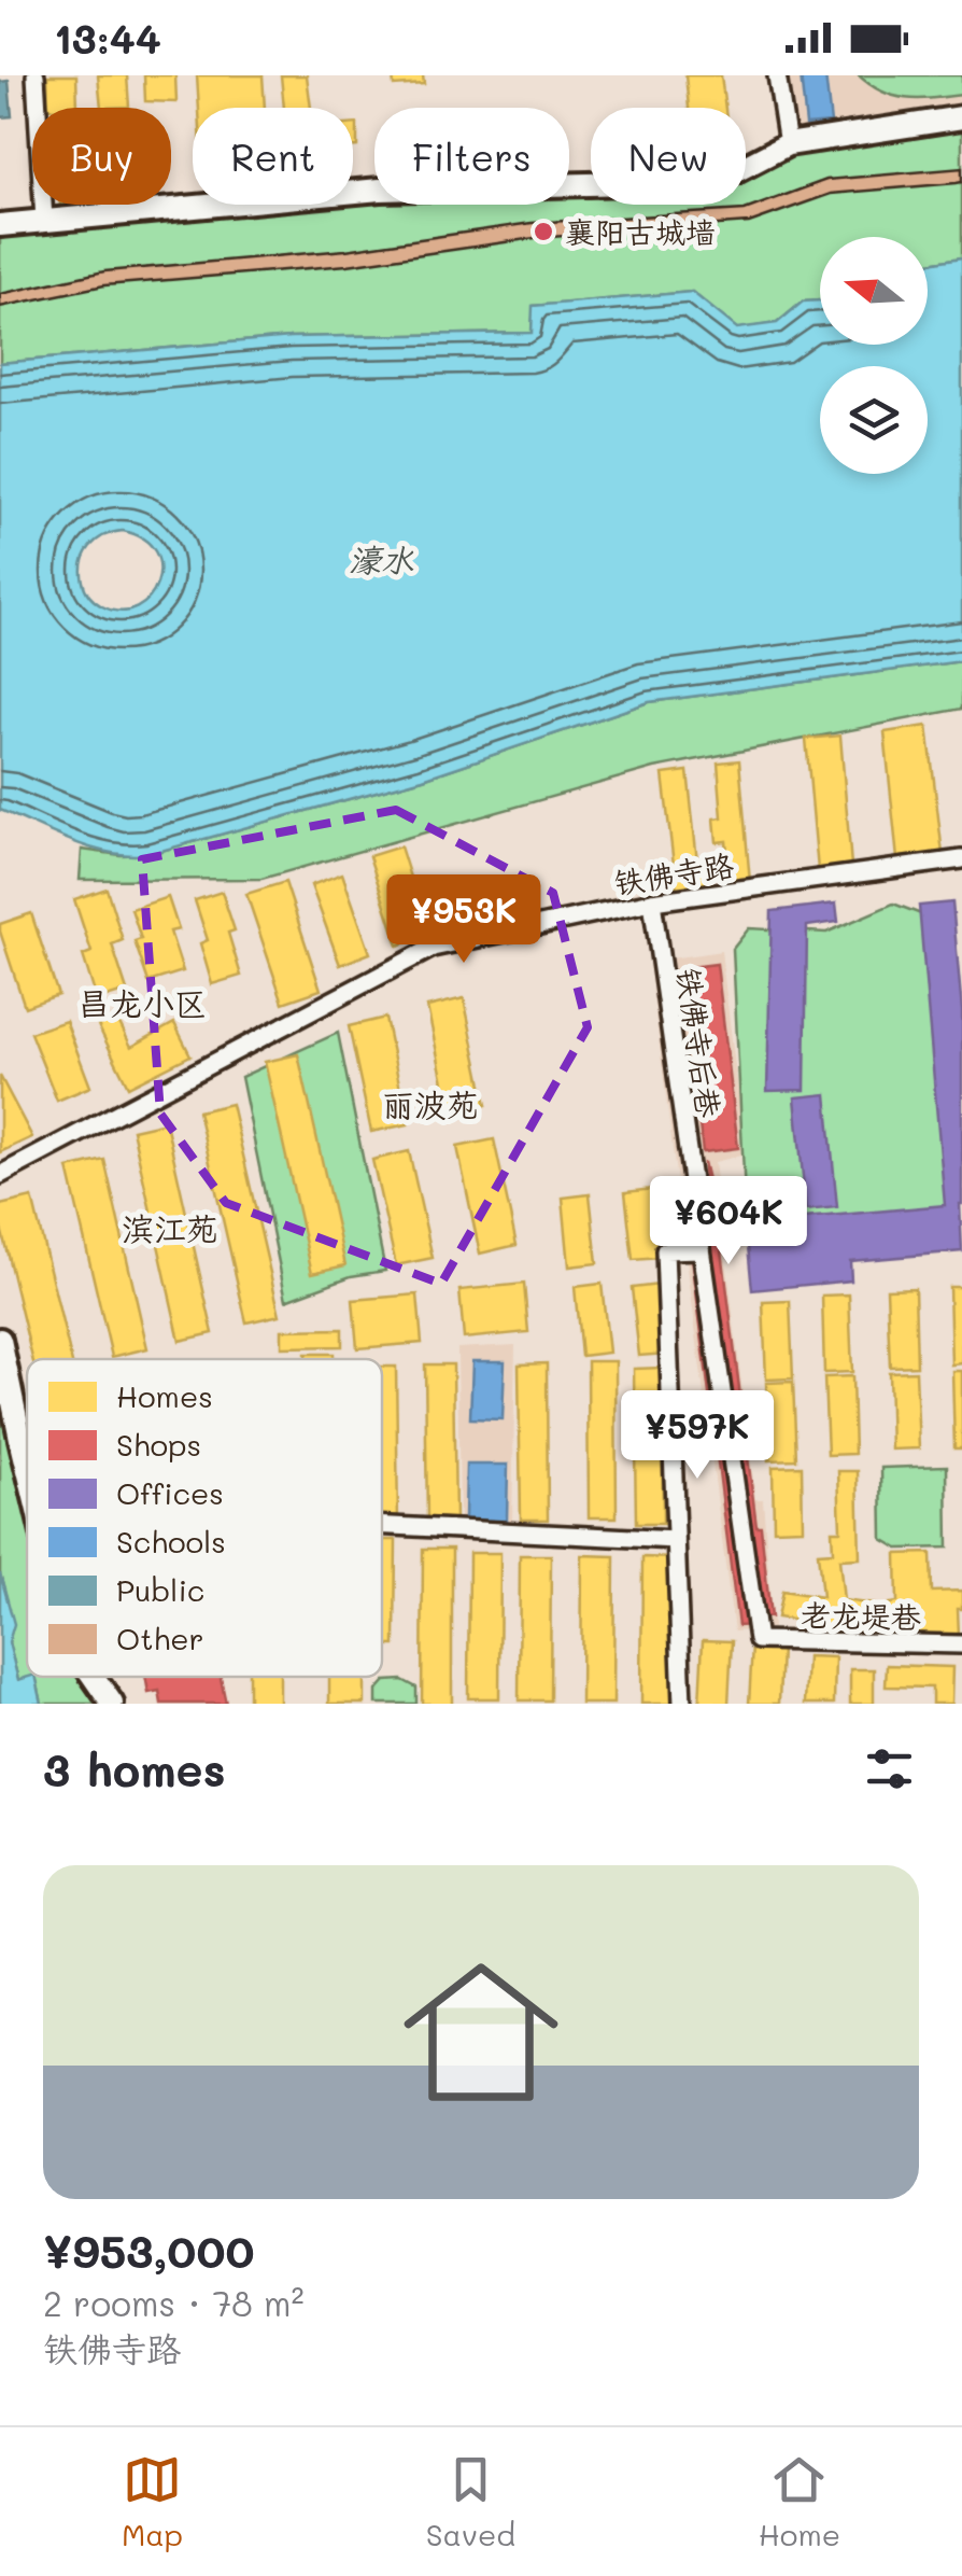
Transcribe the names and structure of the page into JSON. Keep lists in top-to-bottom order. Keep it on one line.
{"streets":{"street":["铁佛寺路","铁佛寺后巷","老龙堤巷"]},"crossings":[["铁佛寺路","铁佛寺后巷"],["铁佛寺后巷","老龙堤巷"]],"districts":["昌龙小区","丽波苑","滨江苑"],"water":["濠水"],"places":["襄阳古城墙"],"legend":["Homes","Shops","Offices","Schools","Public","Other"],"north":"left","page":{"status":"13:44","chip":["Buy","Rent","Filters","New"],"price":["¥953K","¥604K","¥597K"],"heading":"3 homes","list":[{"name":"¥953,000","note":"2 rooms · 78 m² · 铁佛寺路"}],"tabs":["Map","Saved","Home"]}}
